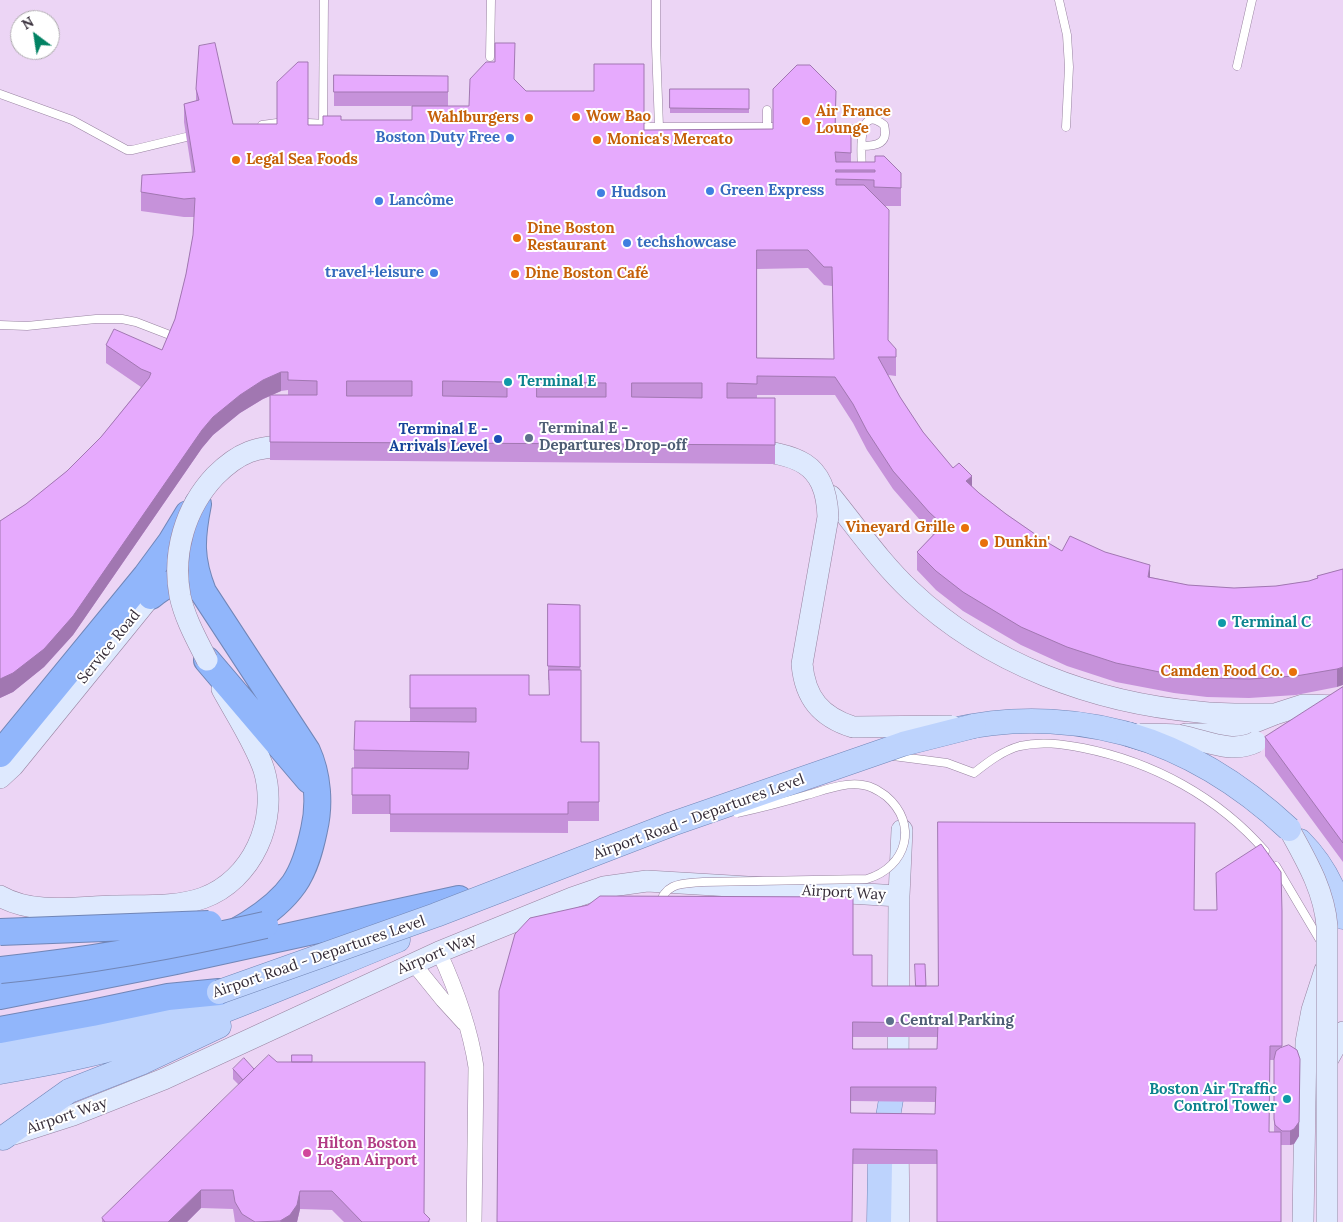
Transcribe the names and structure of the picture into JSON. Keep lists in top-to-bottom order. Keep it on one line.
{"streets":{"main road":["Service Road","Airport Road - Departures Level","Airport Way"]},"places":["Wow Bao","Wahlburgers","Air France Lounge","Boston Duty Free","Monica's Mercato","Legal Sea Foods","Green Express","Hudson","Lancôme","Dine Boston Restaurant","techshowcase","travel+leisure","Dine Boston Café","Terminal E","Terminal E - Departures Drop-off","Terminal E - Arrivals Level","Vineyard Grille","Dunkin'","Terminal C","Camden Food Co.","Central Parking","Boston Air Traffic Control Tower","Hilton Boston Logan Airport"],"north":"top left"}
